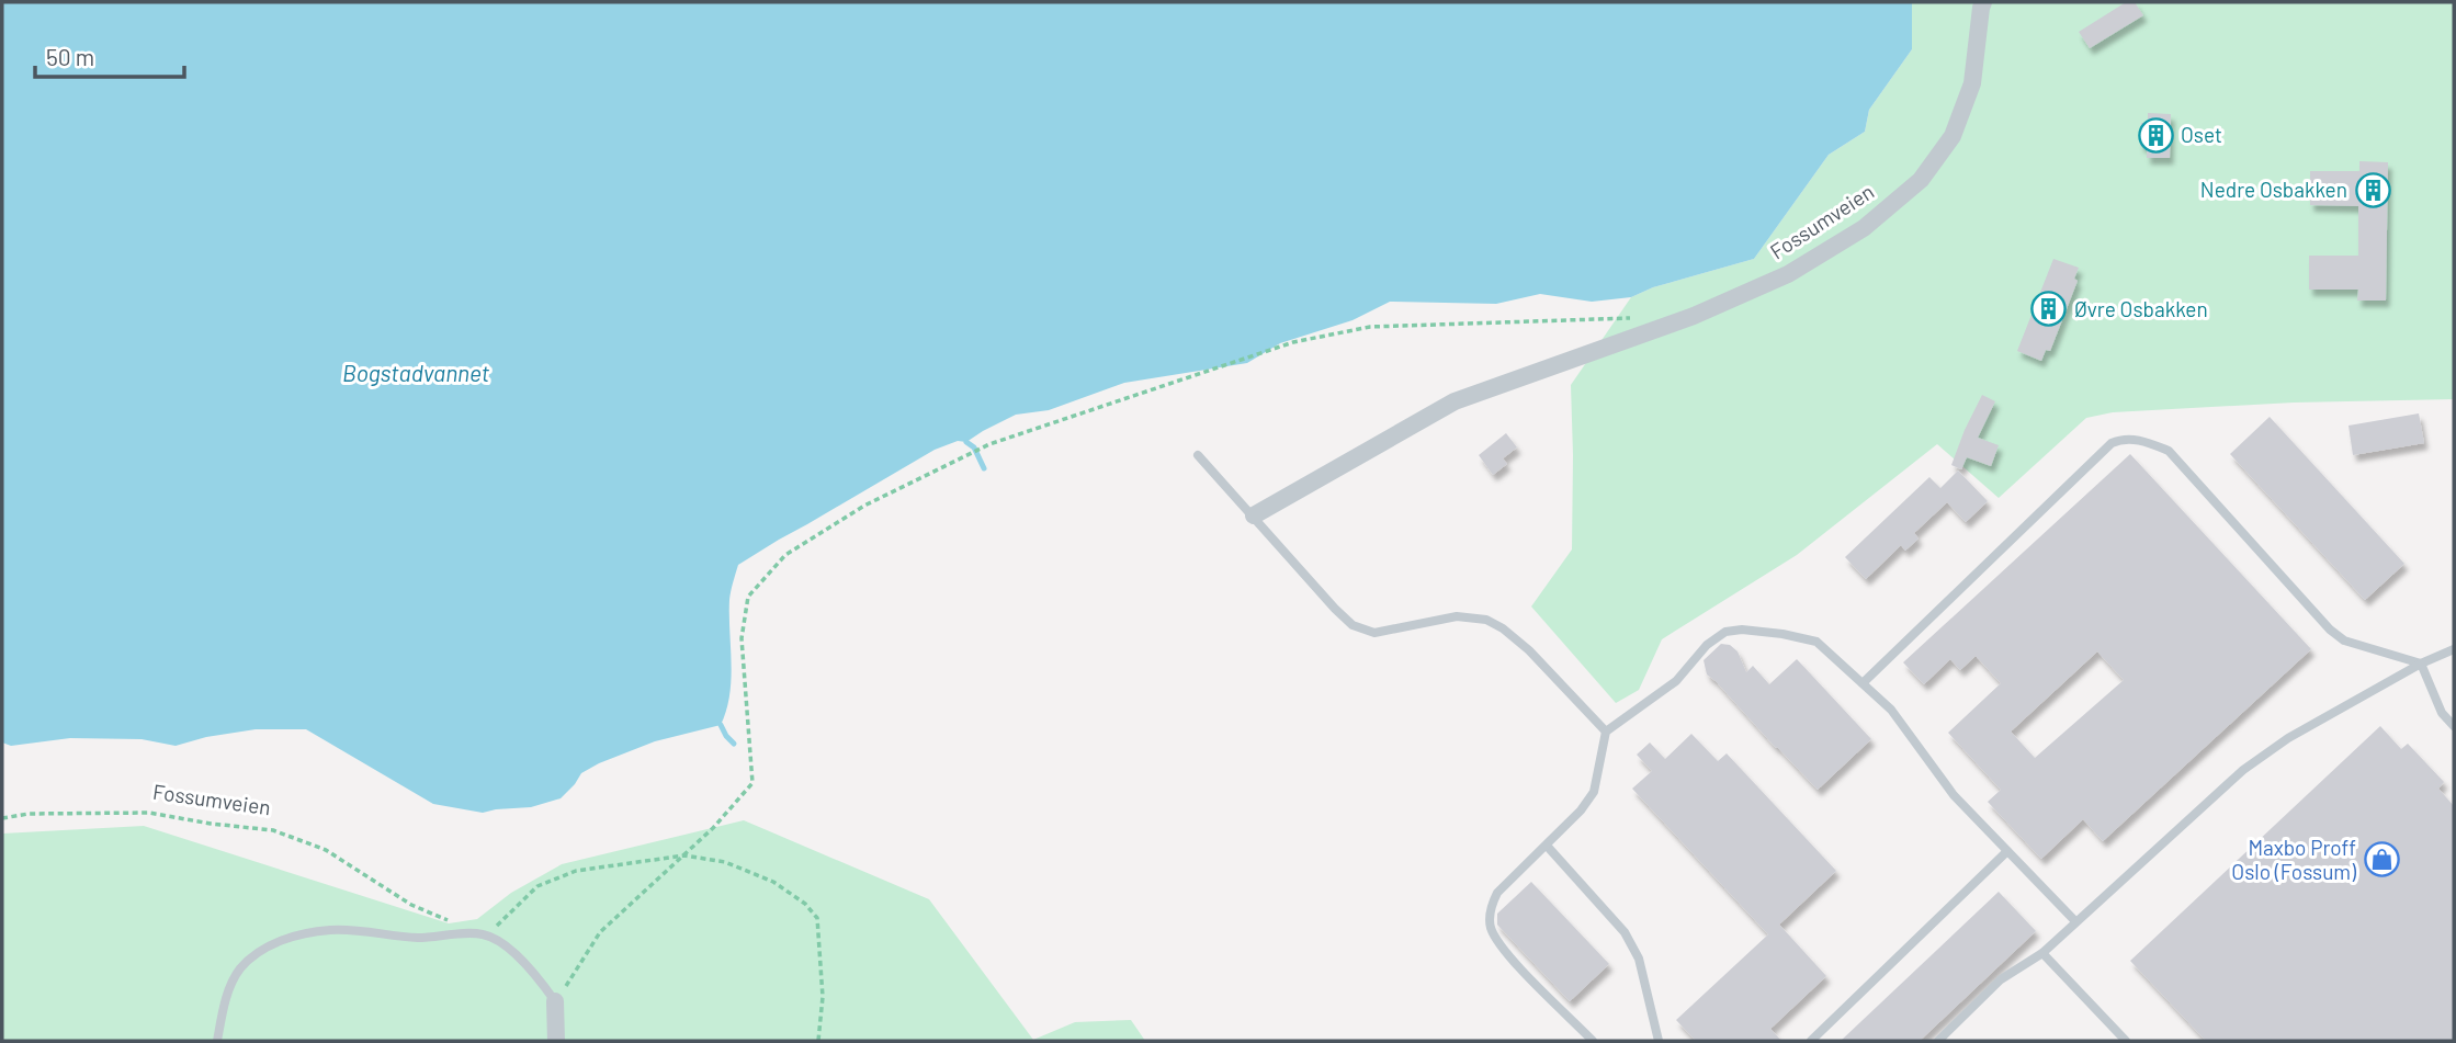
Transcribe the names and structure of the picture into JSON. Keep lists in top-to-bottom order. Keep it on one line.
{"streets":{"street":["Fossumveien"]},"water":["Bogstadvannet"],"places":{"building":["Oset","Nedre Osbakken","Øvre Osbakken"],"shop":["Maxbo Proff Oslo (Fossum)"]},"scale_bar":"50 m"}
